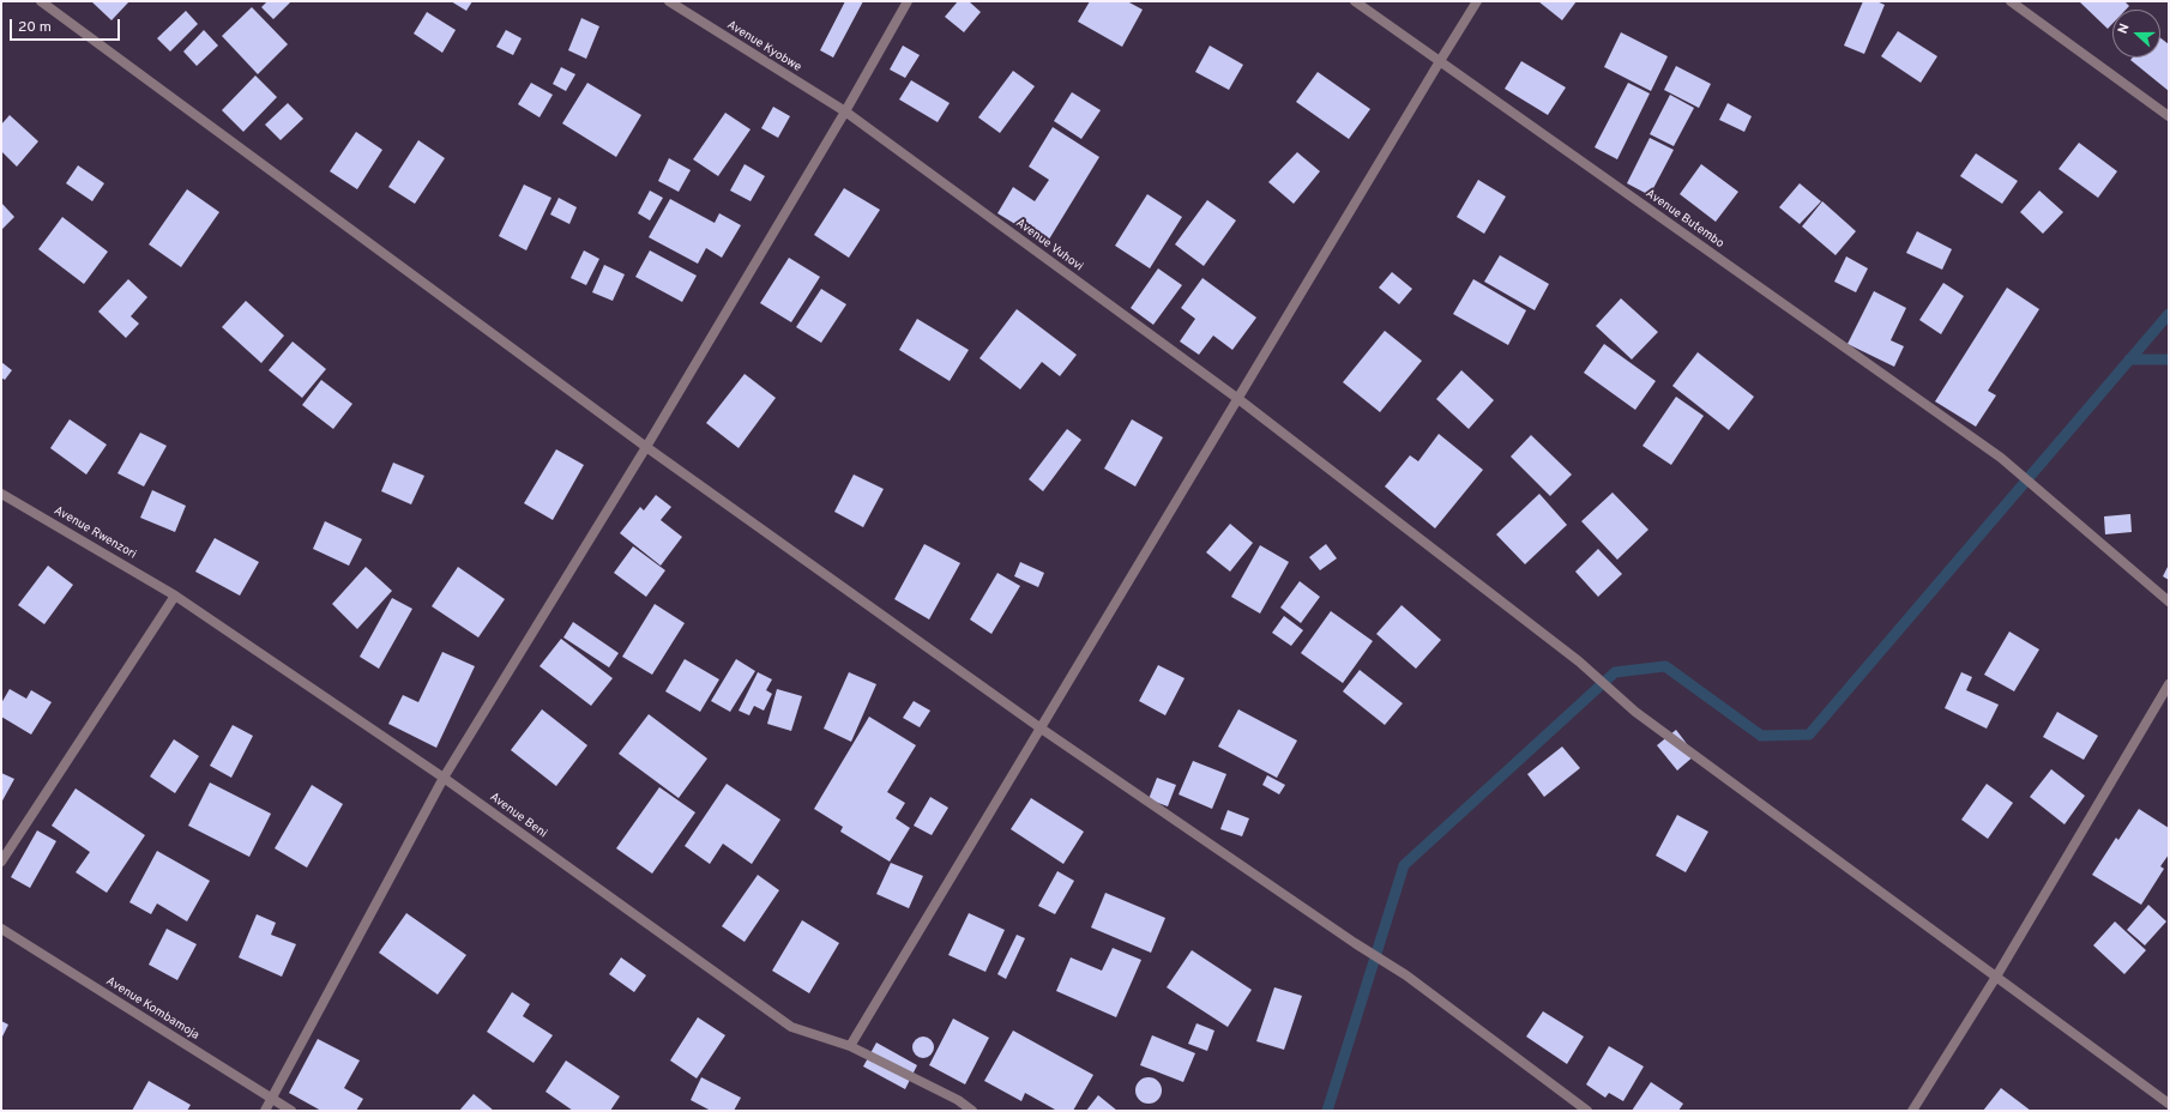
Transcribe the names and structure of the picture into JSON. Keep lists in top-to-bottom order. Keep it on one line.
{"streets":{"street":["Avenue Kyobwe","Avenue Butembo","Avenue Vuhovi","Avenue Rwenzori","Avenue Beni","Avenue Kombamoja"]},"crossings":[["Avenue Kyobwe","Avenue Vuhovi"],["Avenue Rwenzori","Avenue Beni"]],"scale_bar":"20 m","north":"left"}
